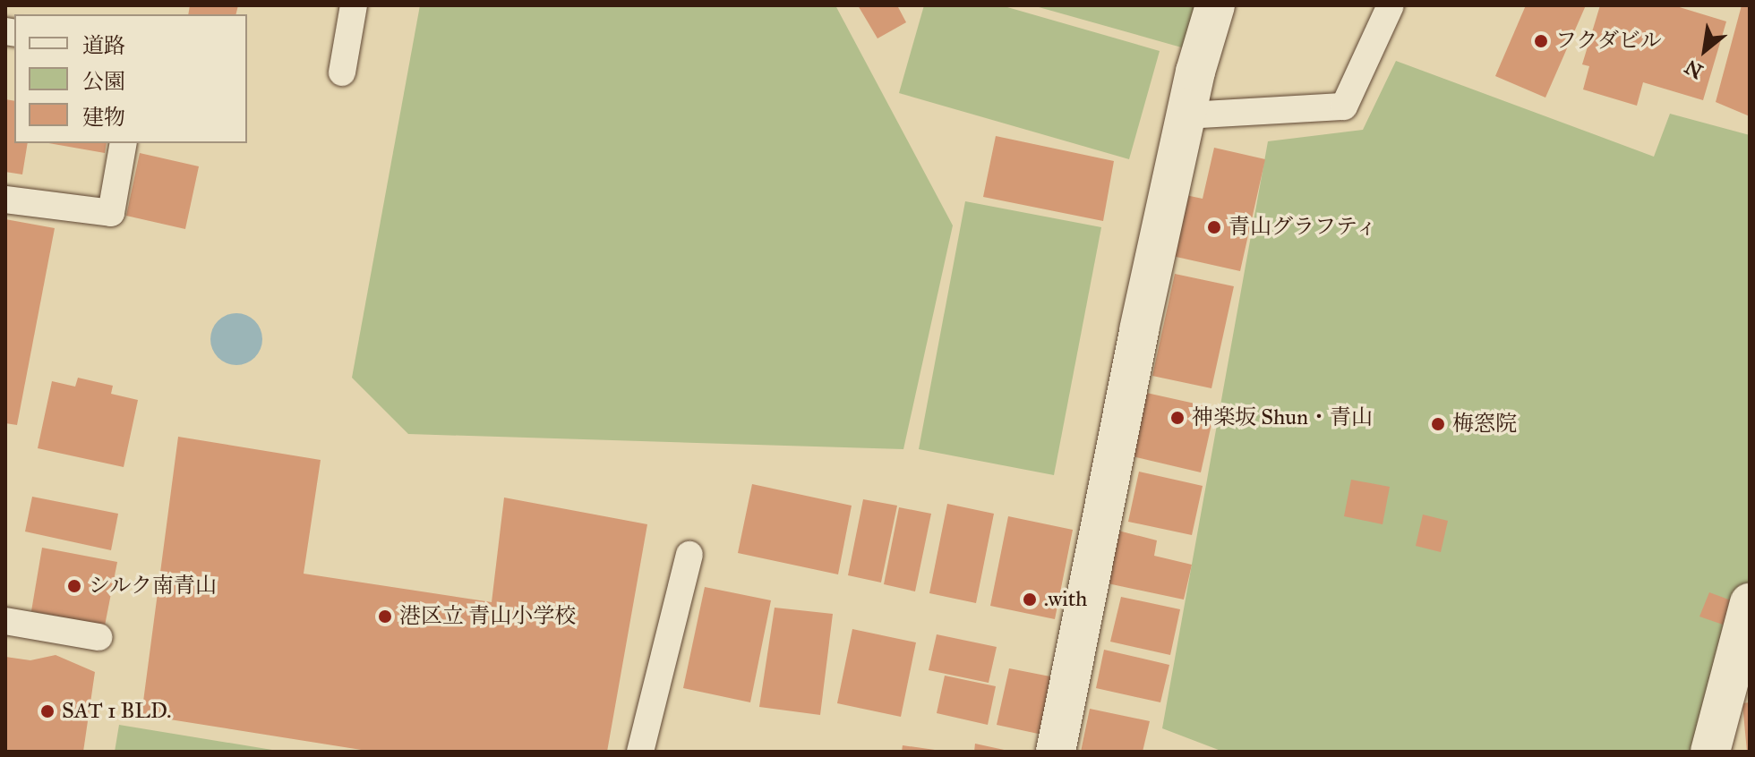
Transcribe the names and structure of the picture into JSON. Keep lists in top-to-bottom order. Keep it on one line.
{"places":["フクダビル","青山グラフティ","神楽坂 Shun・青山","梅窓院","シルク南青山",".with","港区立 青山小学校","SAT 1 BLD."],"legend":["道路","公園","建物"],"north":"bottom left"}
